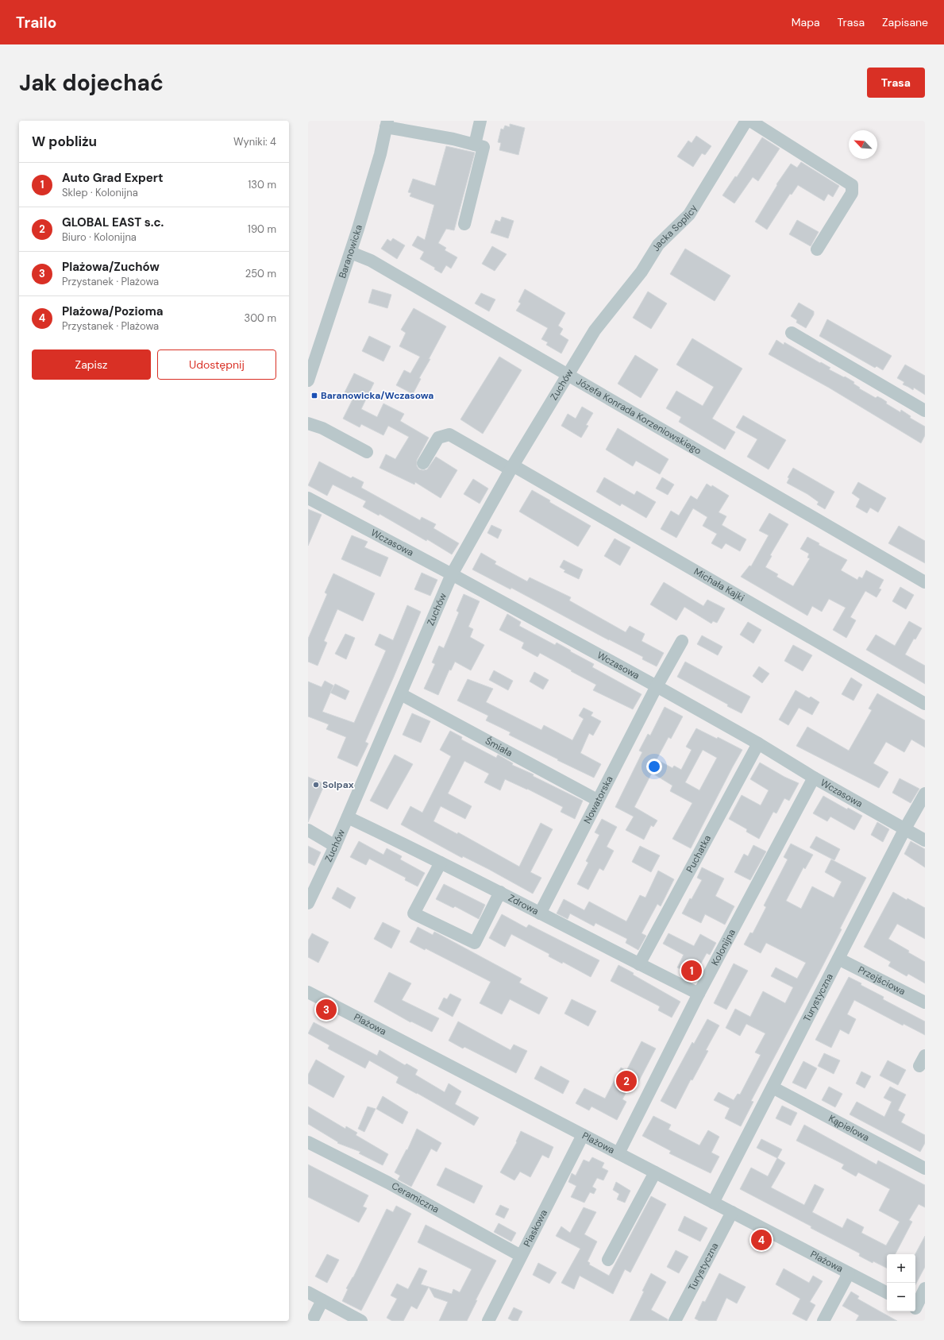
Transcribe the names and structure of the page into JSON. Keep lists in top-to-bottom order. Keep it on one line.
{"streets":{"street":["Jacka Soplicy","Baranowicka","Zuchów","Józefa Konrada Korzeniowskiego","Wczasowa","Michała Kajki","Śmiała","Nowatorska","Puchatka","Zdrowa","Kolonijna","Przejściowa","Turystyczna","Plażowa","Kąpielowa","Ceramiczna","Piaskowa"]},"crossings":[["Jacka Soplicy","Zuchów"],["Baranowicka","Józefa Konrada Korzeniowskiego"],["Zuchów","Józefa Konrada Korzeniowskiego"],["Zuchów","Wczasowa"],["Zuchów","Michała Kajki"],["Zuchów","Śmiała"],["Zuchów","Zdrowa"],["Wczasowa","Nowatorska"],["Wczasowa","Puchatka"],["Wczasowa","Kolonijna"],["Wczasowa","Turystyczna"],["Śmiała","Nowatorska"],["Nowatorska","Zdrowa"],["Puchatka","Zdrowa"],["Zdrowa","Kolonijna"],["Kolonijna","Plażowa"],["Przejściowa","Turystyczna"],["Turystyczna","Plażowa"],["Turystyczna","Kąpielowa"],["Plażowa","Piaskowa"],["Ceramiczna","Piaskowa"]],"places":{"transit":["Baranowicka/Wczasowa"],"other":["Solpax"]},"north":"top left","page":{"header":"Trailo","nav":["Mapa","Trasa","Zapisane"],"buttons":["Trasa",["Zapisz","Udostępnij"]],"title":"Jak dojechać","heading":["W pobliżu","Wyniki: 4"],"list":[{"mark":"1","name":"Auto Grad Expert","note":"Sklep · Kolonijna","value":"130 m"},{"mark":"2","name":"GLOBAL EAST s.c.","note":"Biuro · Kolonijna","value":"190 m"},{"mark":"3","name":"Plażowa/Zuchów","note":"Przystanek · Plażowa","value":"250 m"},{"mark":"4","name":"Plażowa/Pozioma","note":"Przystanek · Plażowa","value":"300 m"}],"pins":["1","3","2","4"],"map_buttons":["+","−"]}}
